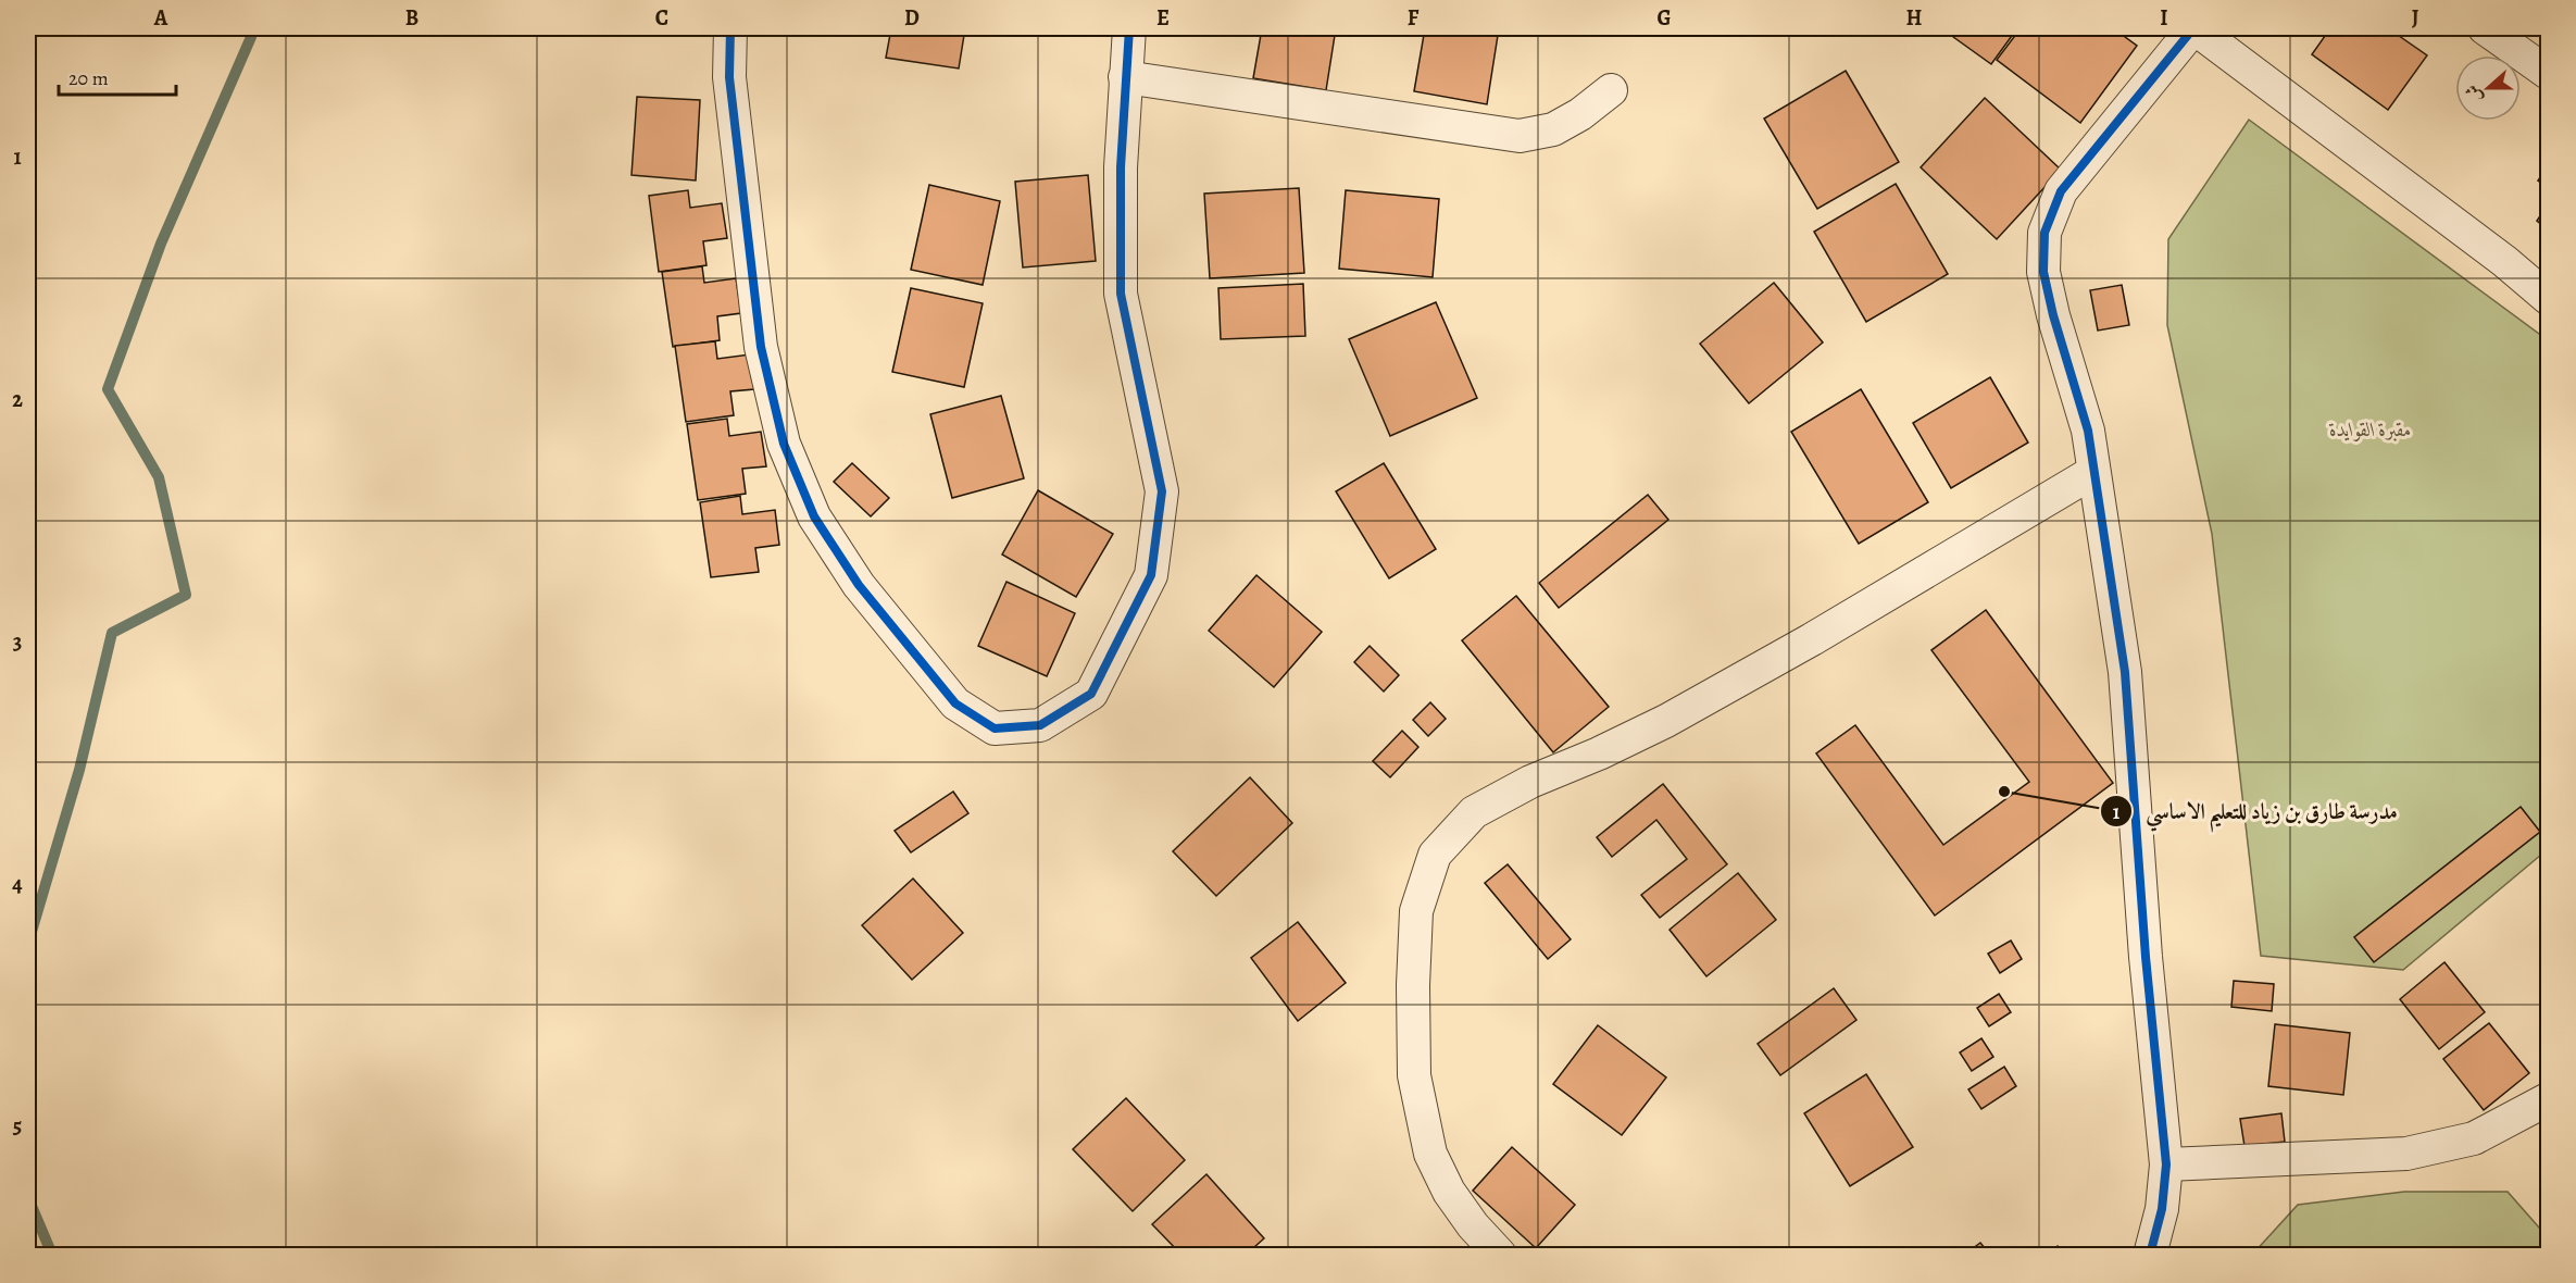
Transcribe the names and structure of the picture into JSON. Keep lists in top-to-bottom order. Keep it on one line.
{"parks":["مقبرة القوايدة"],"places":["مدرسة طارق بن زياد للتعليم الاساسي"],"scale_bar":"20 m","north":"left","grid":{"columns":["A","B","C","D","E","F","G","H","I","J"],"rows":["1","2","3","4","5"]}}
